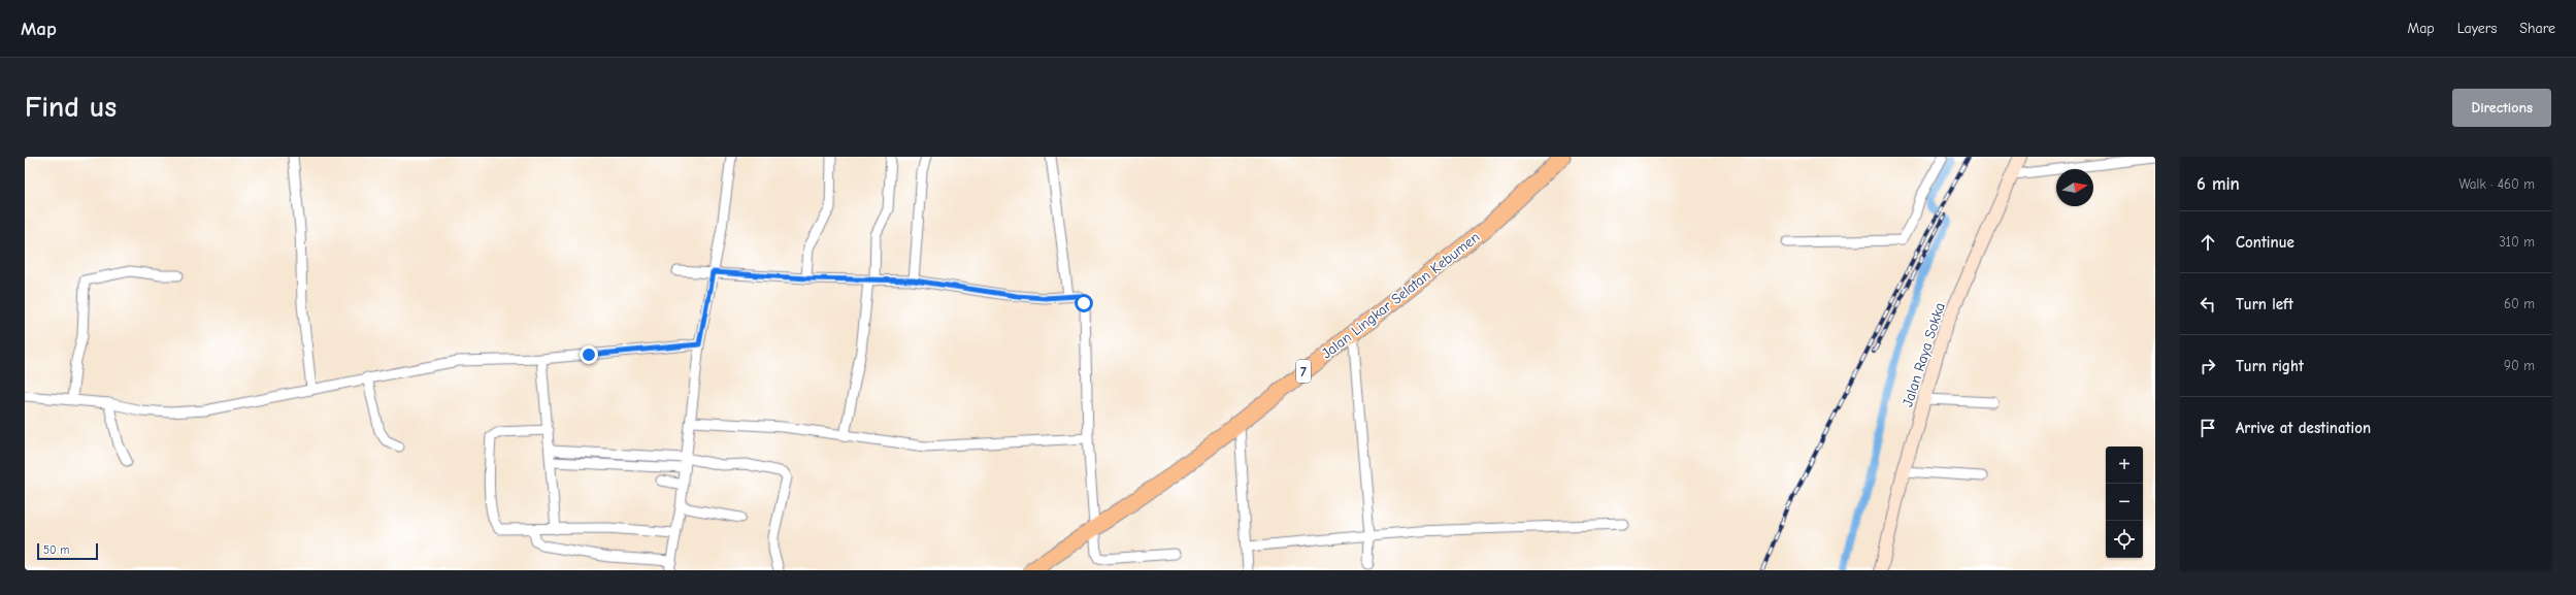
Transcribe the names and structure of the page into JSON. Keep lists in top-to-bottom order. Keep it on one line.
{"streets":{"highway":["Jalan Lingkar Selatan Kebumen","7"],"main road":["Jalan Raya Sokka"]},"scale_bar":"50 m","north":"right","page":{"header":"Map","nav":["Map","Layers","Share"],"buttons":"Directions","title":"Find us","heading":["6 min","Walk · 460 m"],"list":[["Continue","310 m"],["Turn left","60 m"],["Turn right","90 m"],"Arrive at destination"],"map_buttons":["+","−"],"scale":"50 m"}}
